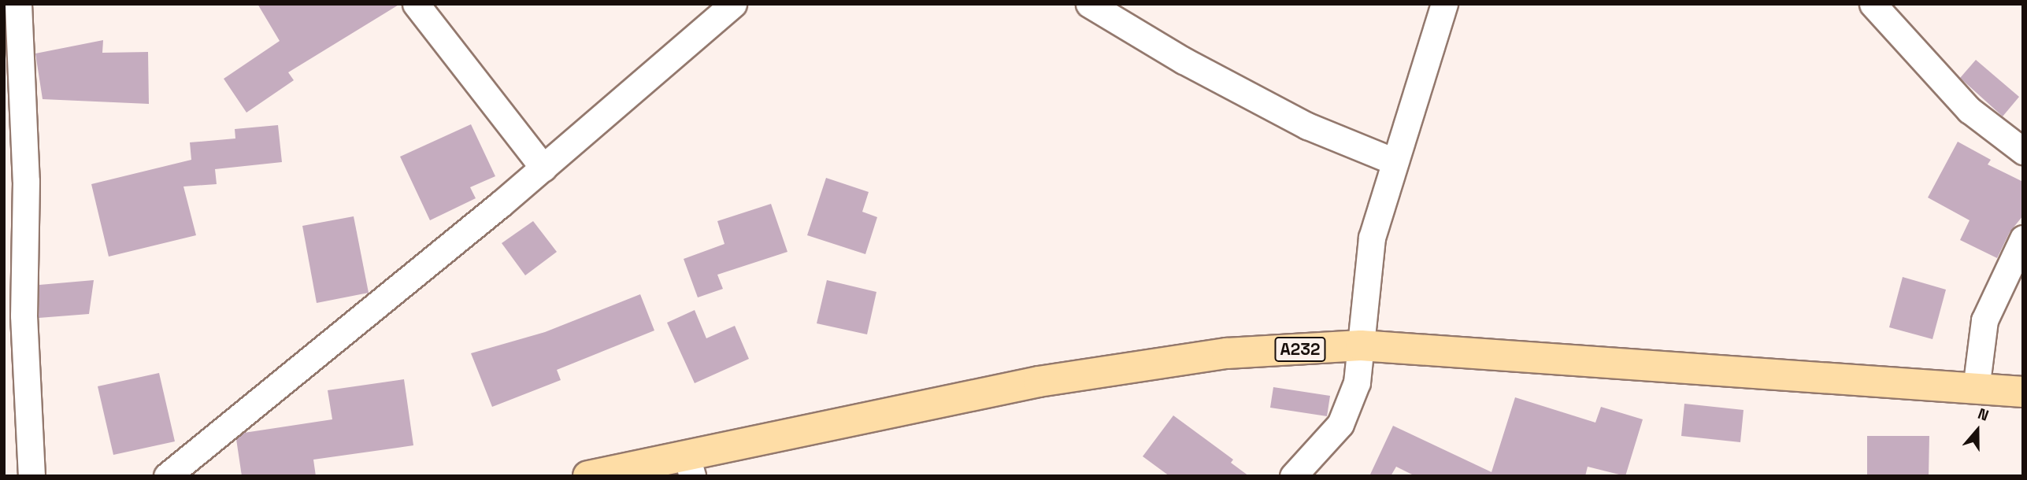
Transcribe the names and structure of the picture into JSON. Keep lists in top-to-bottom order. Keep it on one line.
{"streets":{"main road":["A232"]},"north":"top"}
